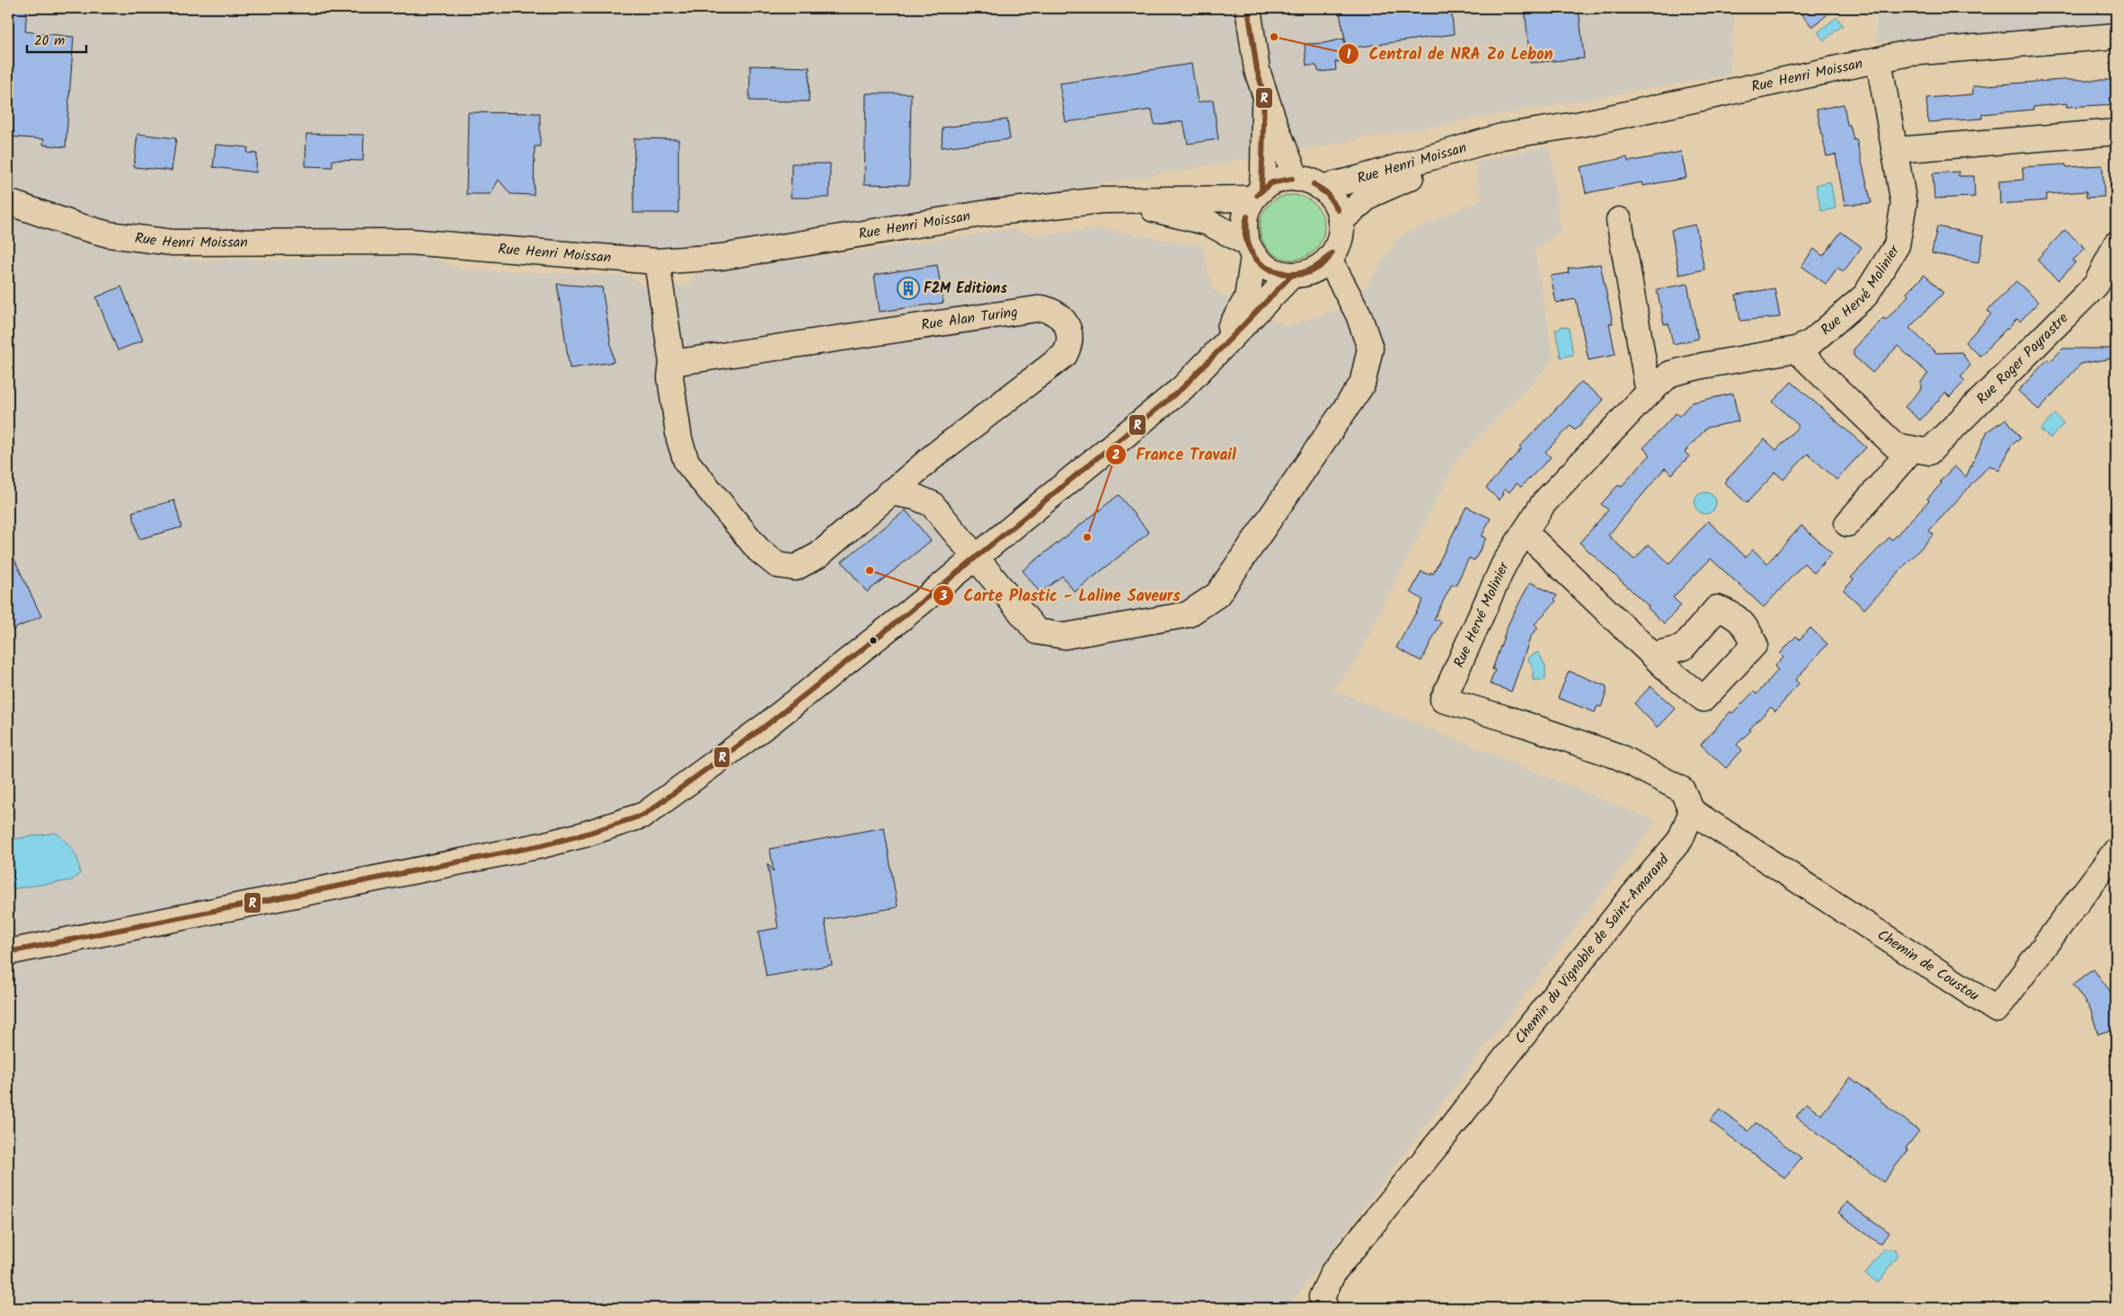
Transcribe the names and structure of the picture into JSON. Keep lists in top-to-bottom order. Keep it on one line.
{"streets":{"street":["Rue Henri Moissan","Rue Hervé Molinier","Rue Alan Turing","Rue Roger Payrastre","Chemin du Vignoble de Saint-Amarand","Chemin de Coustou"]},"crossings":[["Rue Henri Moissan","Rue Hervé Molinier"],["Rue Henri Moissan","Rue Alan Turing"],["Rue Hervé Molinier","Rue Roger Payrastre"],["Rue Hervé Molinier","Chemin du Vignoble de Saint-Amarand"],["Rue Hervé Molinier","Chemin de Coustou"],["Chemin du Vignoble de Saint-Amarand","Chemin de Coustou"]],"places":{"other":["Central de NRA Zo Lebon","France Travail","Carte Plastic - Laline Saveurs"],"building":["F2M Editions"]},"lines":["transit line R"],"scale_bar":"20 m"}
